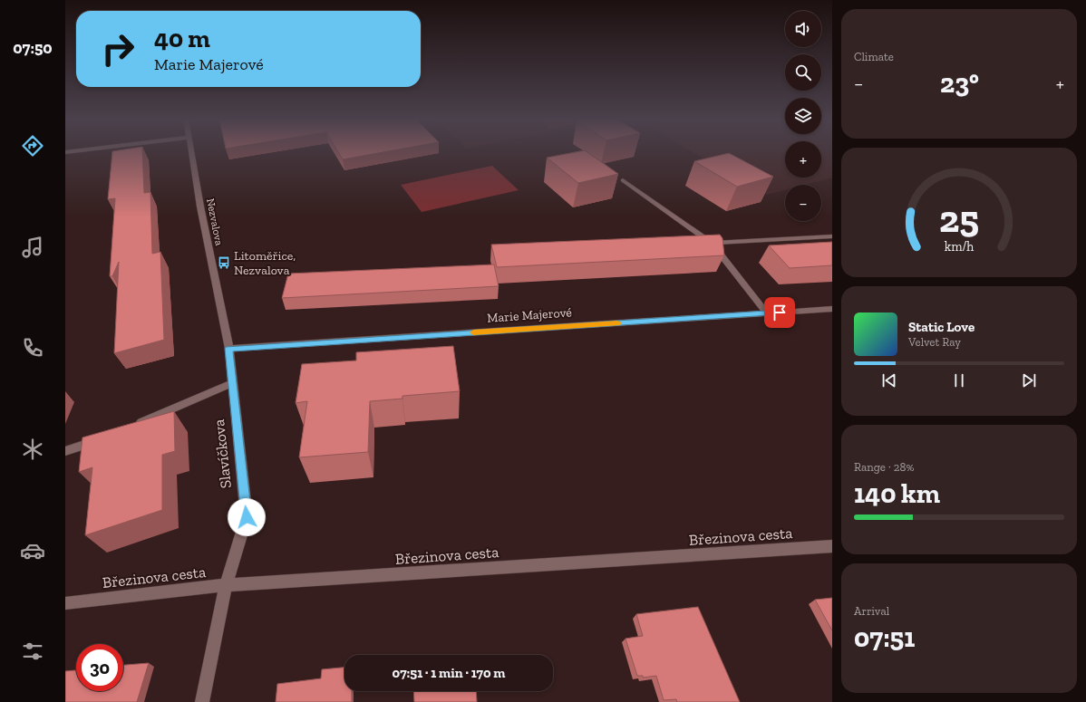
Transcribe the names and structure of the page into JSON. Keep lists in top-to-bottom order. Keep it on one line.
{"streets":{"street":["Nezvalova","Marie Majerové","Slavíčkova","Březinova cesta"]},"crossings":[["Nezvalova","Marie Majerové"],["Nezvalova","Slavíčkova"],["Marie Majerové","Slavíčkova"],["Slavíčkova","Březinova cesta"]],"places":{"bus stop":["Litoměřice, Nezvalova"]},"page":{"tabs":"07:50","tile":["Climate",["Range · 28%","140 km"],["Arrival","07:51"]],"map_buttons":["+","−"],"turn":["40 m","Marie Majerové"],"heat":["−","23°","+"],"song":["Static Love","Velvet Ray"],"limit":"30","trip":"07:51 · 1 min · 170 m","gauge":["25","km/h"]}}
